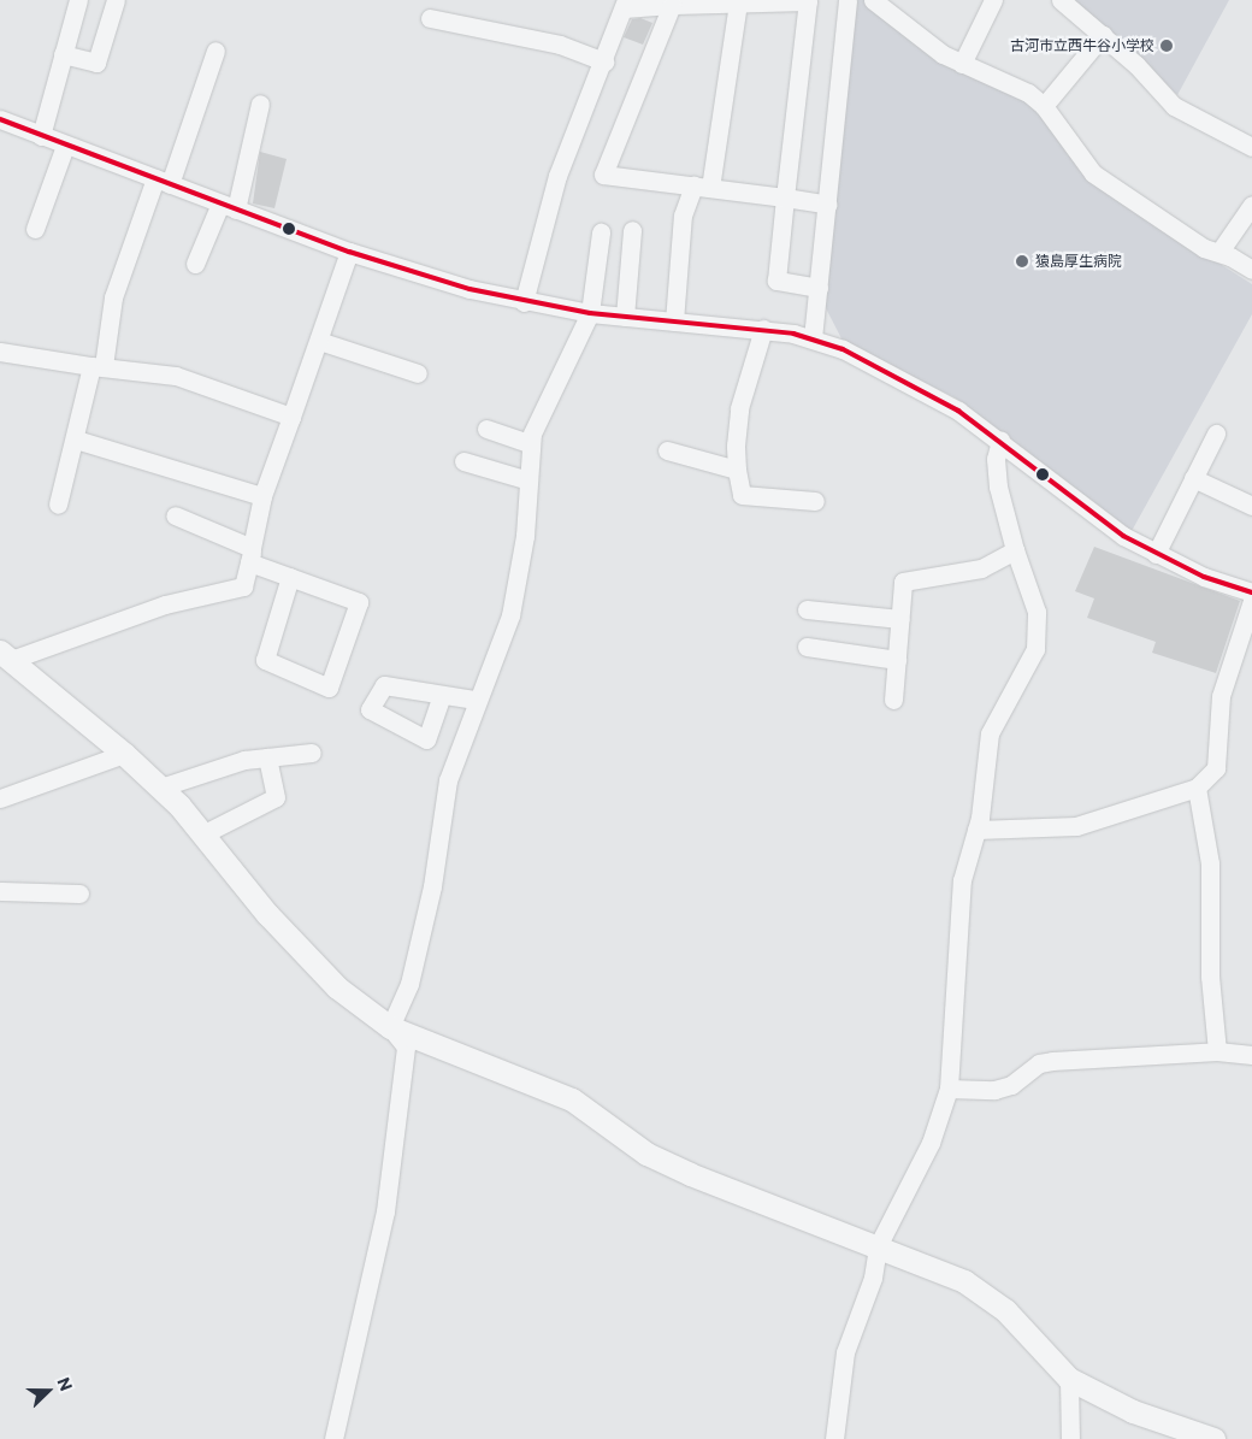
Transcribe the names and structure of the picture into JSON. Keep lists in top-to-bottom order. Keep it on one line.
{"places":["古河市立西牛谷小学校","猿島厚生病院"],"north":"right"}
